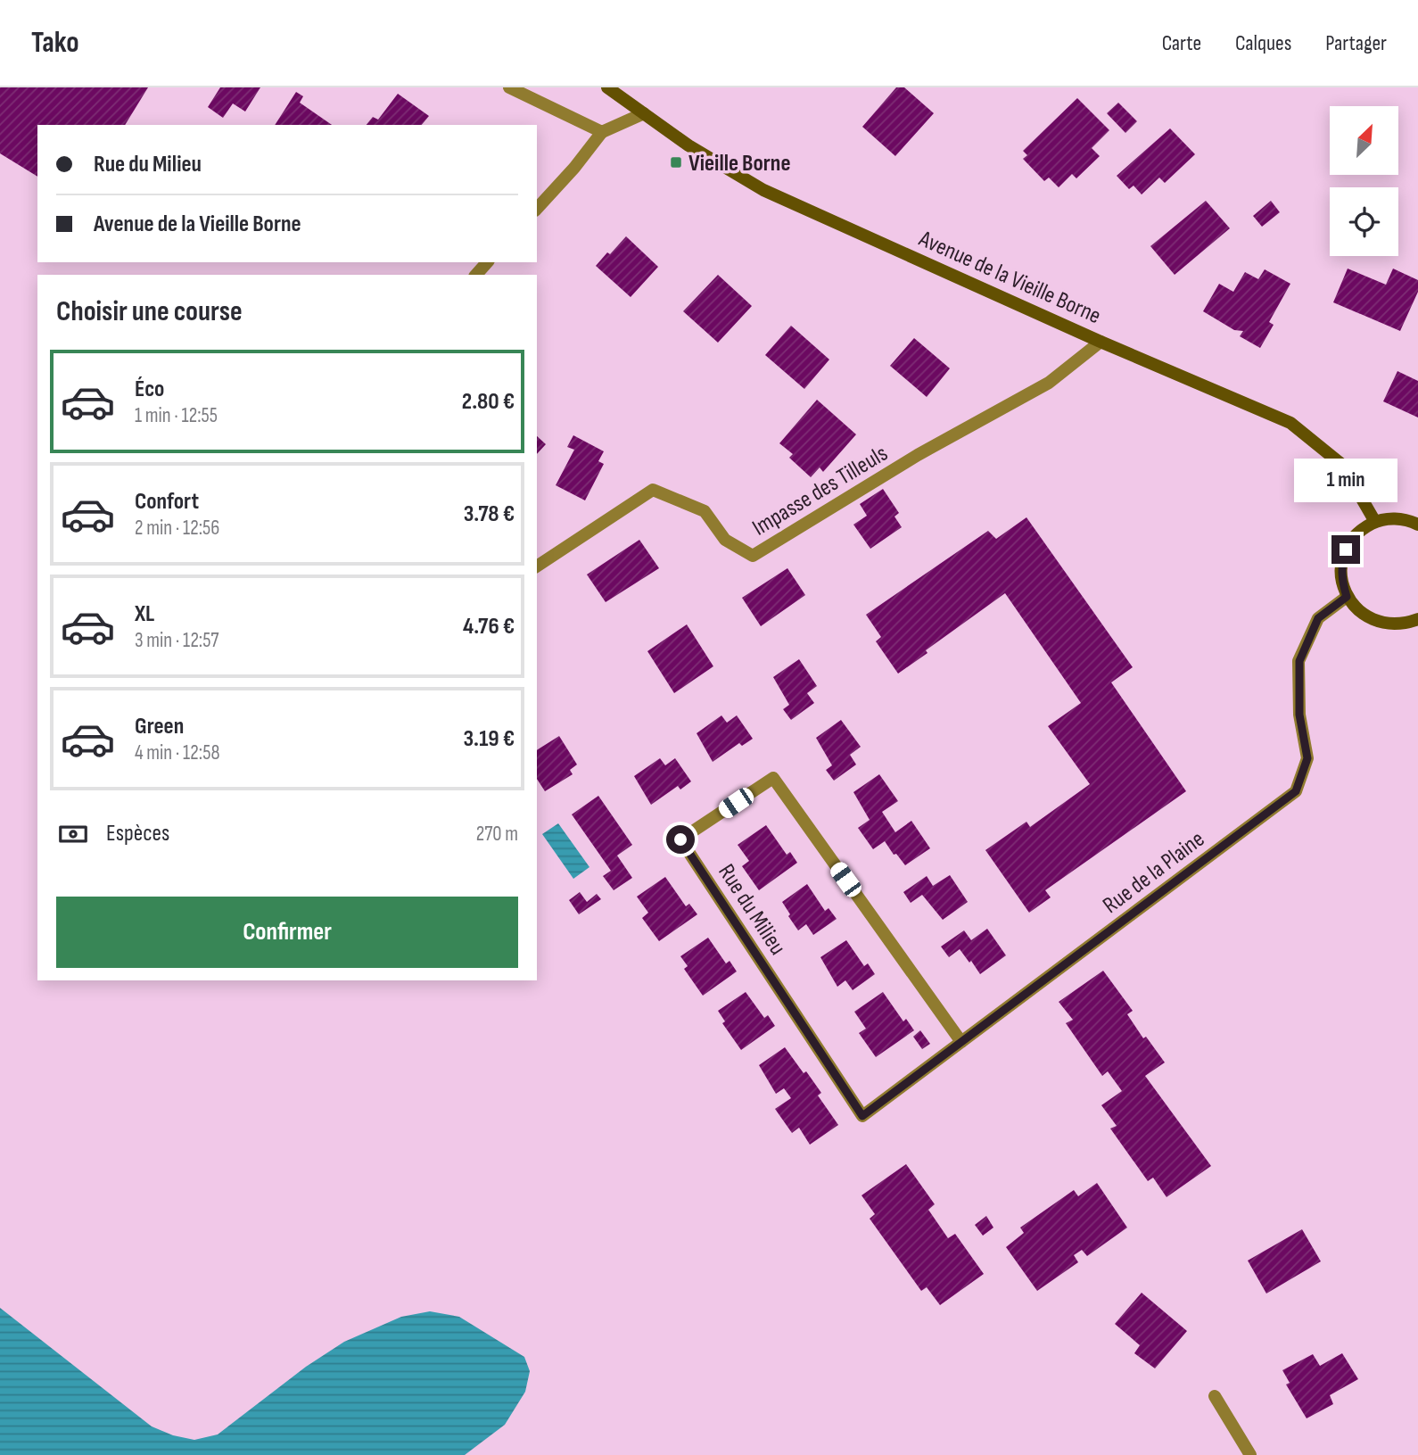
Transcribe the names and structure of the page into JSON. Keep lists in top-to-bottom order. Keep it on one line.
{"streets":{"main road":["Avenue de la Vieille Borne"],"street":["Impasse des Tilleuls","Rue de la Plaine","Rue du Milieu"]},"crossings":[["Avenue de la Vieille Borne","Impasse des Tilleuls"],["Rue de la Plaine","Rue du Milieu"]],"places":{"transit":["Vieille Borne"]},"north":"top right","page":{"header":"Tako","nav":["Carte","Calques","Partager"],"banner":["Rue du Milieu","Avenue de la Vieille Borne"],"heading":"Choisir une course","list":[{"name":"Éco","note":"1 min · 12:55","value":"2.80 €"},{"name":"Confort","note":"2 min · 12:56","value":"3.78 €"},{"name":"XL","note":"3 min · 12:57","value":"4.76 €"},{"name":"Green","note":"4 min · 12:58","value":"3.19 €"}],"bubble":"1 min","pay":["Espèces","270 m"],"buttons":"Confirmer"}}
